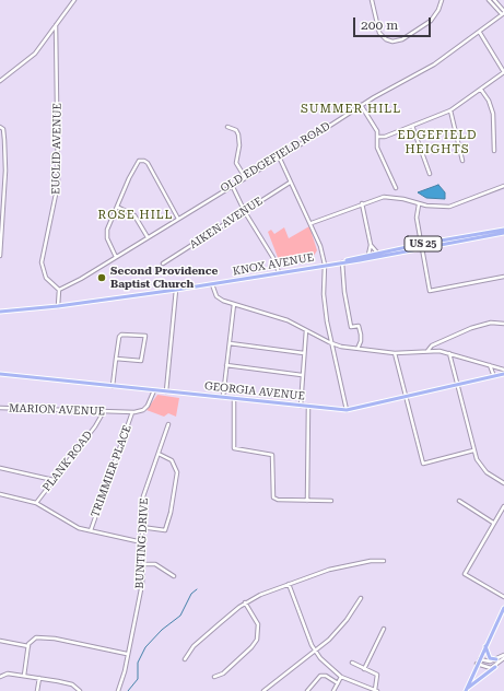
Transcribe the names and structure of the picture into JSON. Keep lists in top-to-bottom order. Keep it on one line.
{"streets":{"main road":["US 25","KNOX AVENUE","GEORGIA AVENUE"],"street":["EUCLID AVENUE","OLD EDGEFIELD ROAD","AIKEN AVENUE","MARION AVENUE","PLANK ROAD","TRIMMIER PLACE","BUNTING DRIVE"]},"crossings":[["EUCLID AVENUE","OLD EDGEFIELD ROAD"],["MARION AVENUE","PLANK ROAD"],["MARION AVENUE","TRIMMIER PLACE"]],"districts":["SUMMER HILL","EDGEFIELD HEIGHTS","ROSE HILL"],"places":["Second Providence Baptist Church"],"scale_bar":"200 m"}
